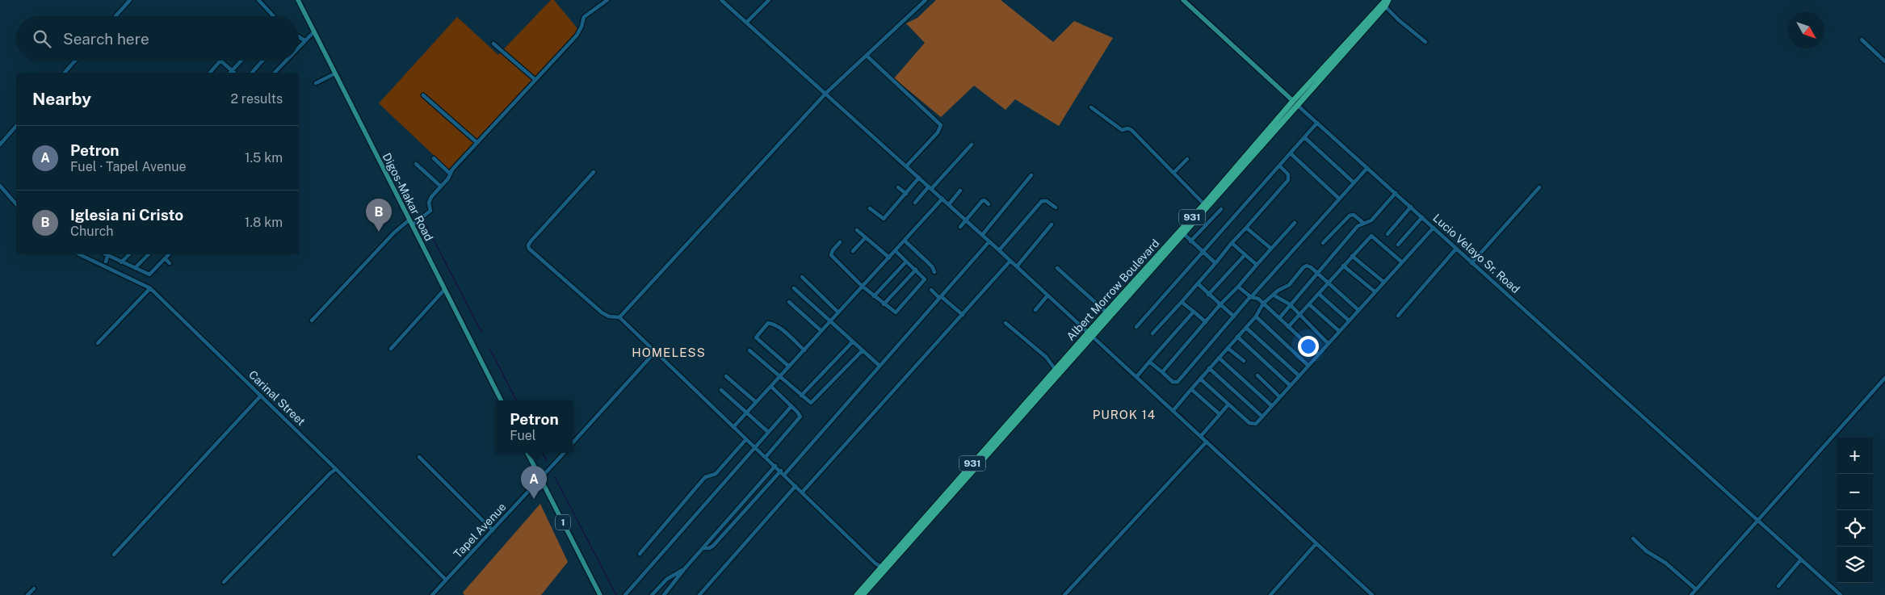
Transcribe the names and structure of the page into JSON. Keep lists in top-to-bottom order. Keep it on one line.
{"streets":{"highway":["931","Albert Morrow Boulevard"],"main road":["Digos-Makar Road","Lucio Velayo Sr. Road","1"],"street":["Carinal Street","Tapel Avenue"]},"crossings":[["Lucio Velayo Sr. Road","Albert Morrow Boulevard"],["Carinal Street","Tapel Avenue"],["1","Tapel Avenue"]],"districts":["HOMELESS","PUROK 14"],"north":"bottom right","page":{"search":"Search here","heading":["Nearby","2 results"],"list":[{"mark":"A","name":"Petron","note":"Fuel · Tapel Avenue","value":"1.5 km"},{"mark":"B","name":"Iglesia ni Cristo","note":"Church","value":"1.8 km"}],"pins":["B","A"],"popup":["Petron","Fuel"],"map_buttons":["+","−"]}}
